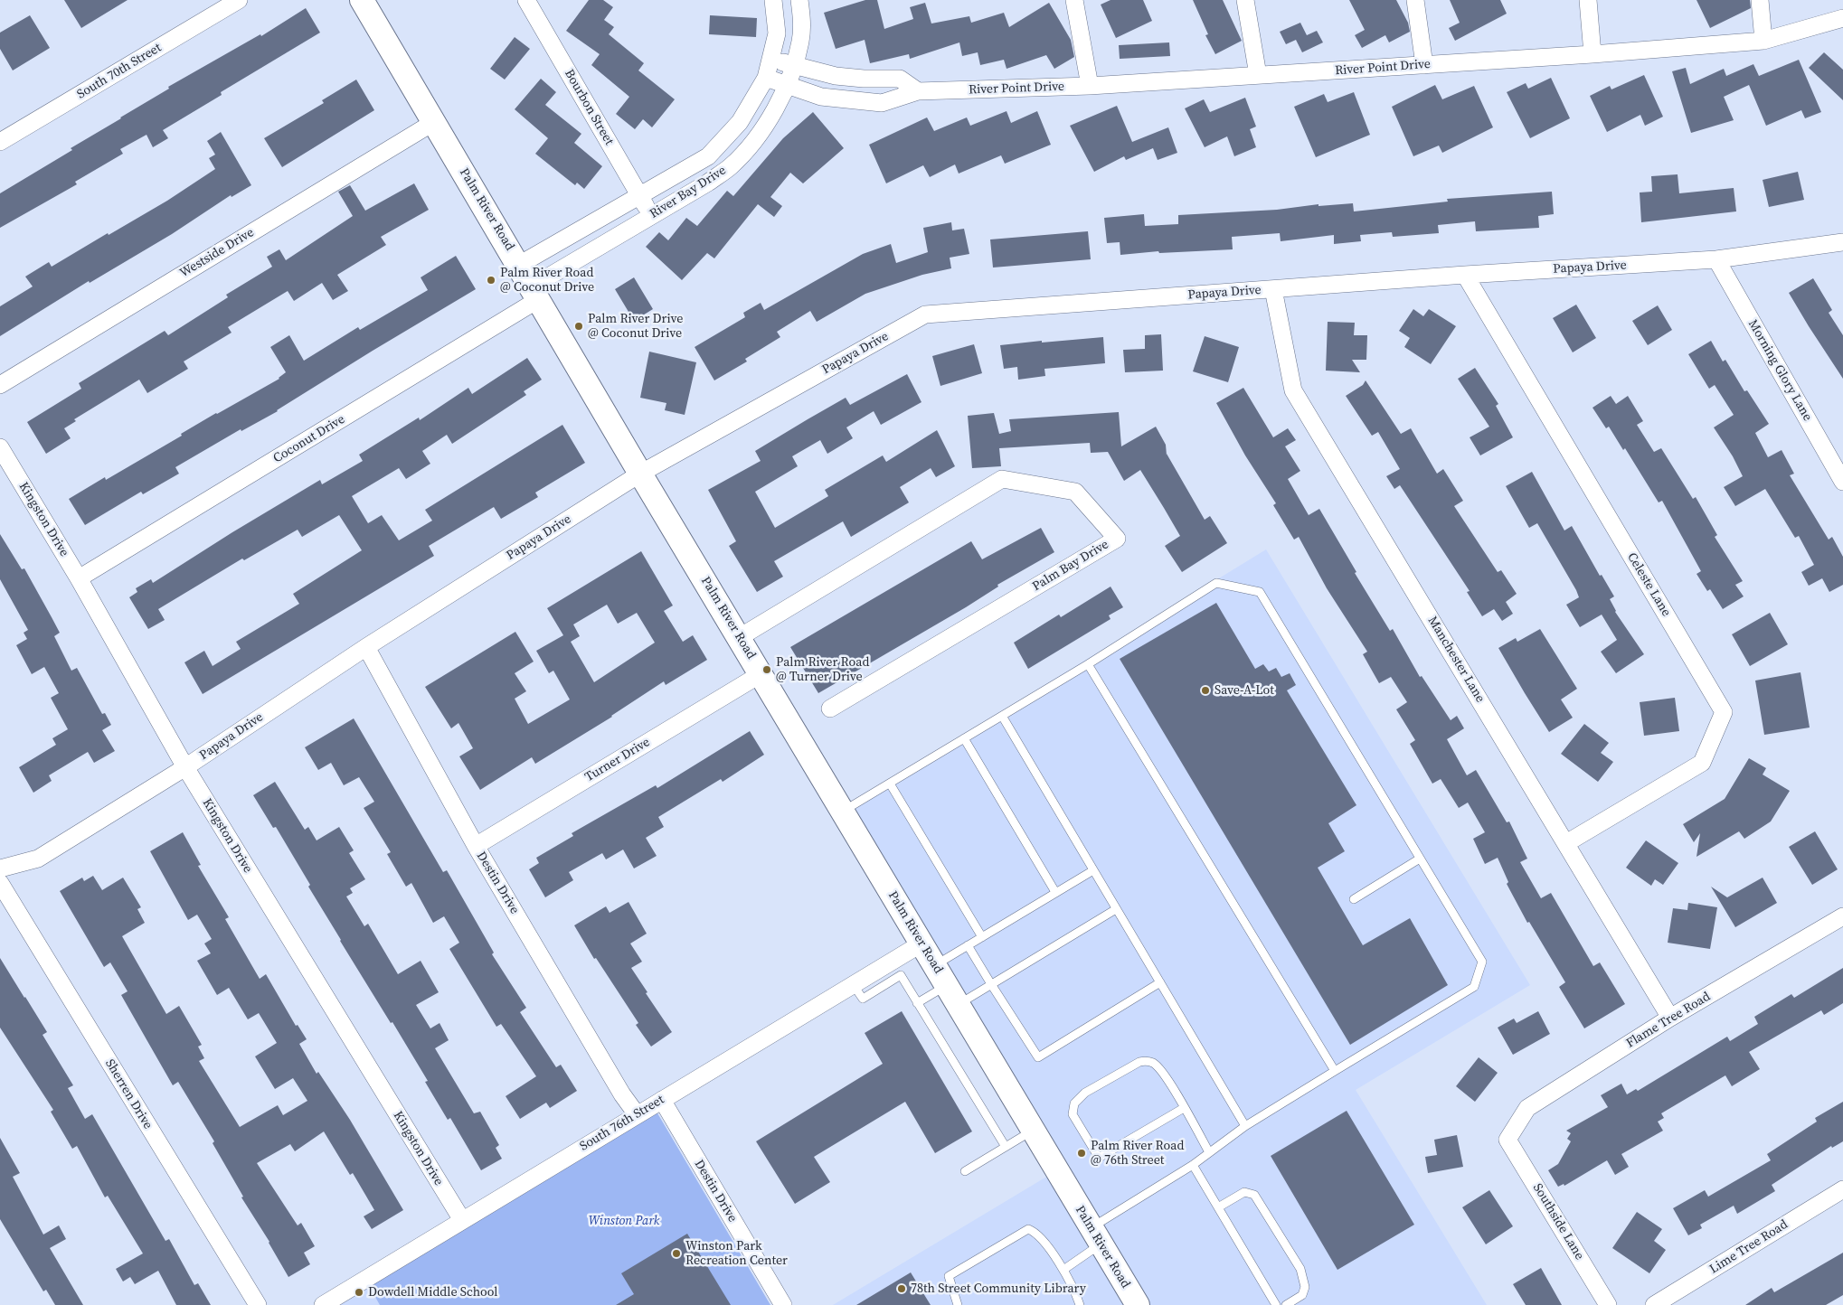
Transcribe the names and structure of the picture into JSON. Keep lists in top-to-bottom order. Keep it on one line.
{"streets":{"street":["River Point Drive","South 70th Street","Bourbon Street","River Bay Drive","Palm River Road","Westside Drive","Papaya Drive","Morning Glory Lane","Coconut Drive","Kingston Drive","Palm Bay Drive","Celeste Lane","Manchester Lane","Turner Drive","Destin Drive","Flame Tree Road","Sherren Drive","South 76th Street","Southside Lane","Lime Tree Road"]},"crossings":[["River Point Drive","River Bay Drive"],["Bourbon Street","River Bay Drive"],["River Bay Drive","Palm River Road"],["River Bay Drive","Coconut Drive"],["Palm River Road","Westside Drive"],["Palm River Road","Papaya Drive"],["Palm River Road","Coconut Drive"],["Palm River Road","Palm Bay Drive"],["Palm River Road","Turner Drive"],["Palm River Road","South 76th Street"],["Papaya Drive","Morning Glory Lane"],["Papaya Drive","Kingston Drive"],["Papaya Drive","Celeste Lane"],["Papaya Drive","Manchester Lane"],["Papaya Drive","Destin Drive"],["Coconut Drive","Kingston Drive"],["Kingston Drive","South 76th Street"],["Celeste Lane","Manchester Lane"],["Manchester Lane","Flame Tree Road"],["Turner Drive","Destin Drive"],["Destin Drive","South 76th Street"],["Flame Tree Road","Southside Lane"]],"parks":["Winston Park"],"places":["Palm River Road @ Coconut Drive","Palm River Drive @ Coconut Drive","Palm River Road @ Turner Drive","Save-A-Lot","Palm River Road @ 76th Street","Winston Park Recreation Center","78th Street Community Library","Dowdell Middle School"]}
